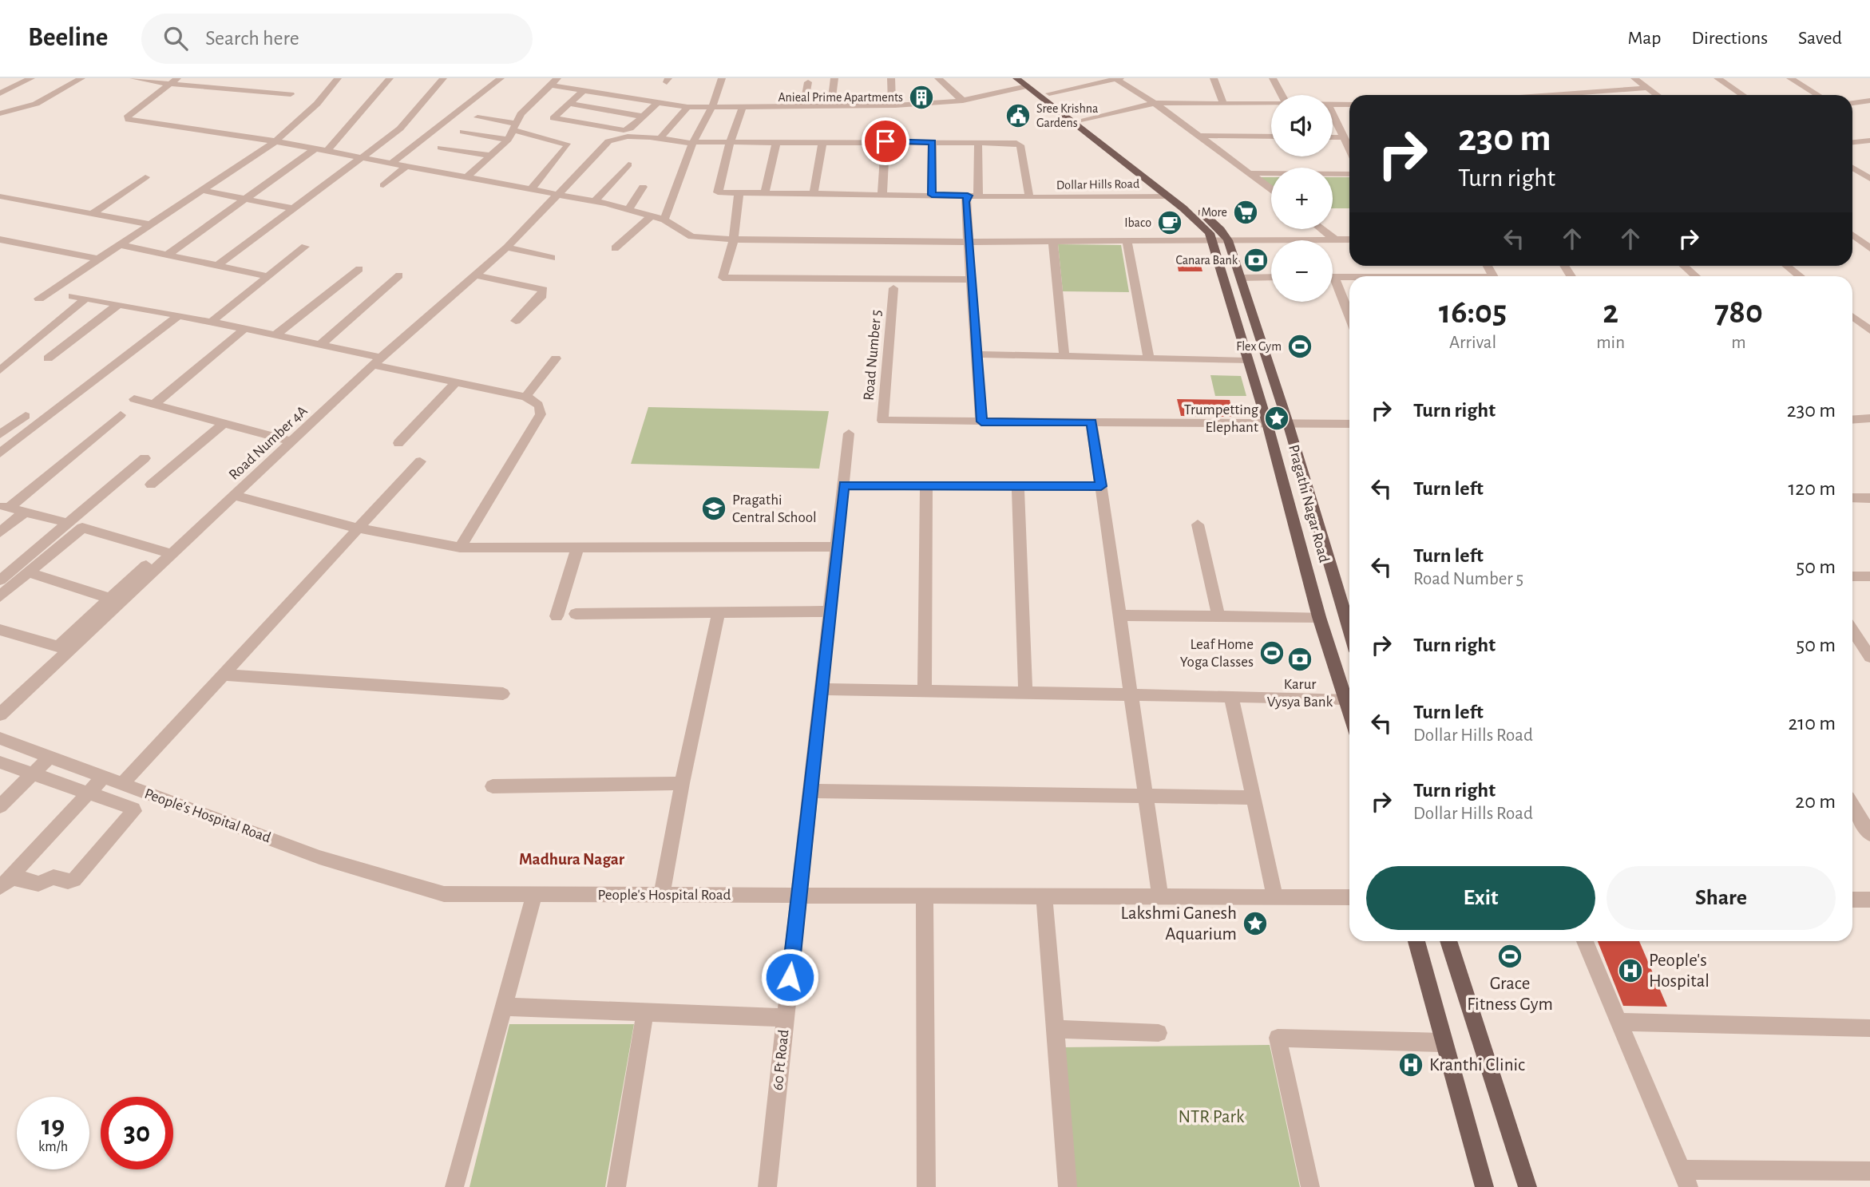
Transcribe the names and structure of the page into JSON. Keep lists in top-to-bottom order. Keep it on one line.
{"streets":{"main road":["Pragathi Nagar Road"],"street":["Dollar Hills Road","Road Number 5","Road Number 4A","People's Hospital Road","60 Ft Road"]},"crossings":[["Dollar Hills Road","Road Number 4A"],["Dollar Hills Road","Pragathi Nagar Road"],["Road Number 5","Pragathi Nagar Road"],["People's Hospital Road","60 Ft Road"]],"districts":["Madhura Nagar"],"parks":["NTR Park"],"places":{"building":["Anieal Prime Apartments"],"public building":["Sree Krishna Gardens"],"supermarket":["More"],"cafe":["Ibaco"],"bank":["Canara Bank","Karur Vysya Bank"],"sports":["Flex Gym","Leaf Home Yoga Classes","Grace Fitness Gym"],"place":["Trumpetting Elephant","Lakshmi Ganesh Aquarium"],"school or university":["Pragathi Central School"],"hospital":["People's Hospital","Kranthi Clinic"]},"page":{"header":"Beeline","search":"Search here","nav":["Map","Directions","Saved"],"map_buttons":["+","−"],"turn":["230 m","Turn right"],"eta":["16:05","Arrival","2","min","780","m"],"list":[{"name":"Turn right","value":"230 m"},{"name":"Turn left","value":"120 m"},{"name":"Turn left","note":"Road Number 5","value":"50 m"},{"name":"Turn right","value":"50 m"},{"name":"Turn left","note":"Dollar Hills Road","value":"210 m"},{"name":"Turn right","note":"Dollar Hills Road","value":"20 m"}],"buttons":["Exit","Share"],"speed":"19 km/h","limit":"30"}}
